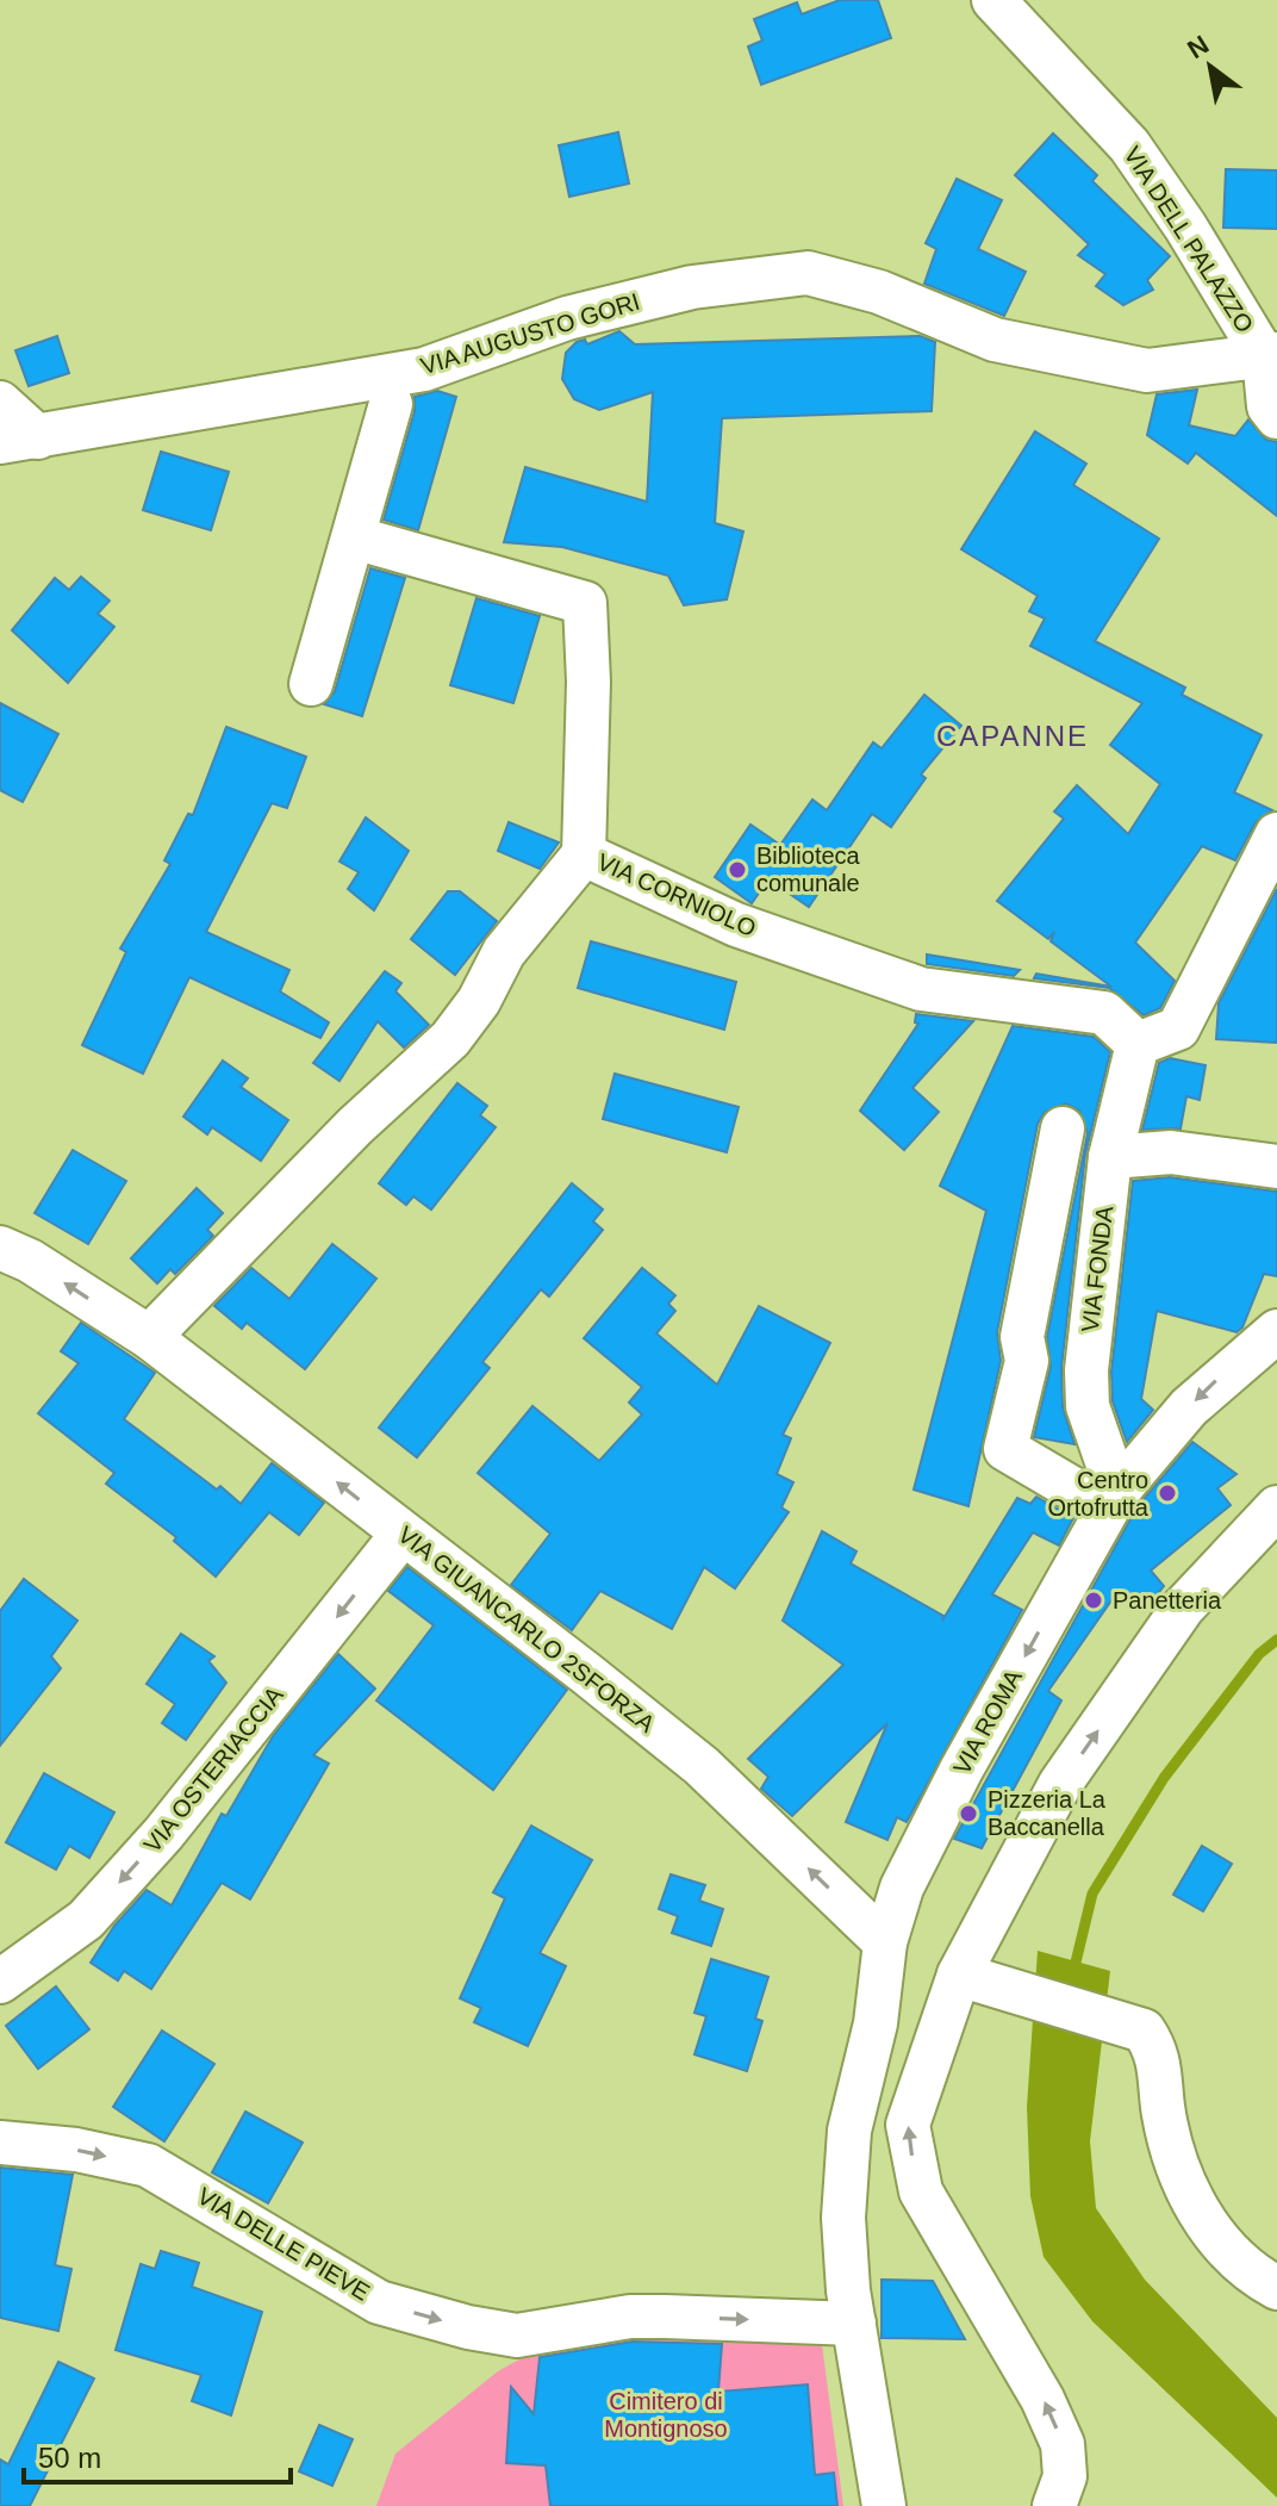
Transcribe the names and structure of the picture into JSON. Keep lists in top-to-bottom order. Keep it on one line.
{"streets":{"street":["VIA DELL PALAZZO","VIA AUGUSTO GORI","VIA CORNIOLO","VIA FONDA","VIA GIUANCARLO 2SFORZA","VIA ROMA","VIA OSTERIACCIA","VIA DELLE PIEVE"]},"crossings":[["VIA DELL PALAZZO","VIA AUGUSTO GORI"],["VIA CORNIOLO","VIA FONDA"],["VIA CORNIOLO","VIA GIUANCARLO 2SFORZA"],["VIA FONDA","VIA ROMA"],["VIA GIUANCARLO 2SFORZA","VIA ROMA"],["VIA GIUANCARLO 2SFORZA","VIA OSTERIACCIA"],["VIA ROMA","VIA DELLE PIEVE"]],"one_way":["VIA GIUANCARLO 2SFORZA","VIA OSTERIACCIA","VIA DELLE PIEVE"],"districts":["CAPANNE"],"parks":["Cimitero di Montignoso"],"places":["Biblioteca comunale","Centro Ortofrutta","Panetteria","Pizzeria La Baccanella"],"scale_bar":"50 m","north":"top left"}
